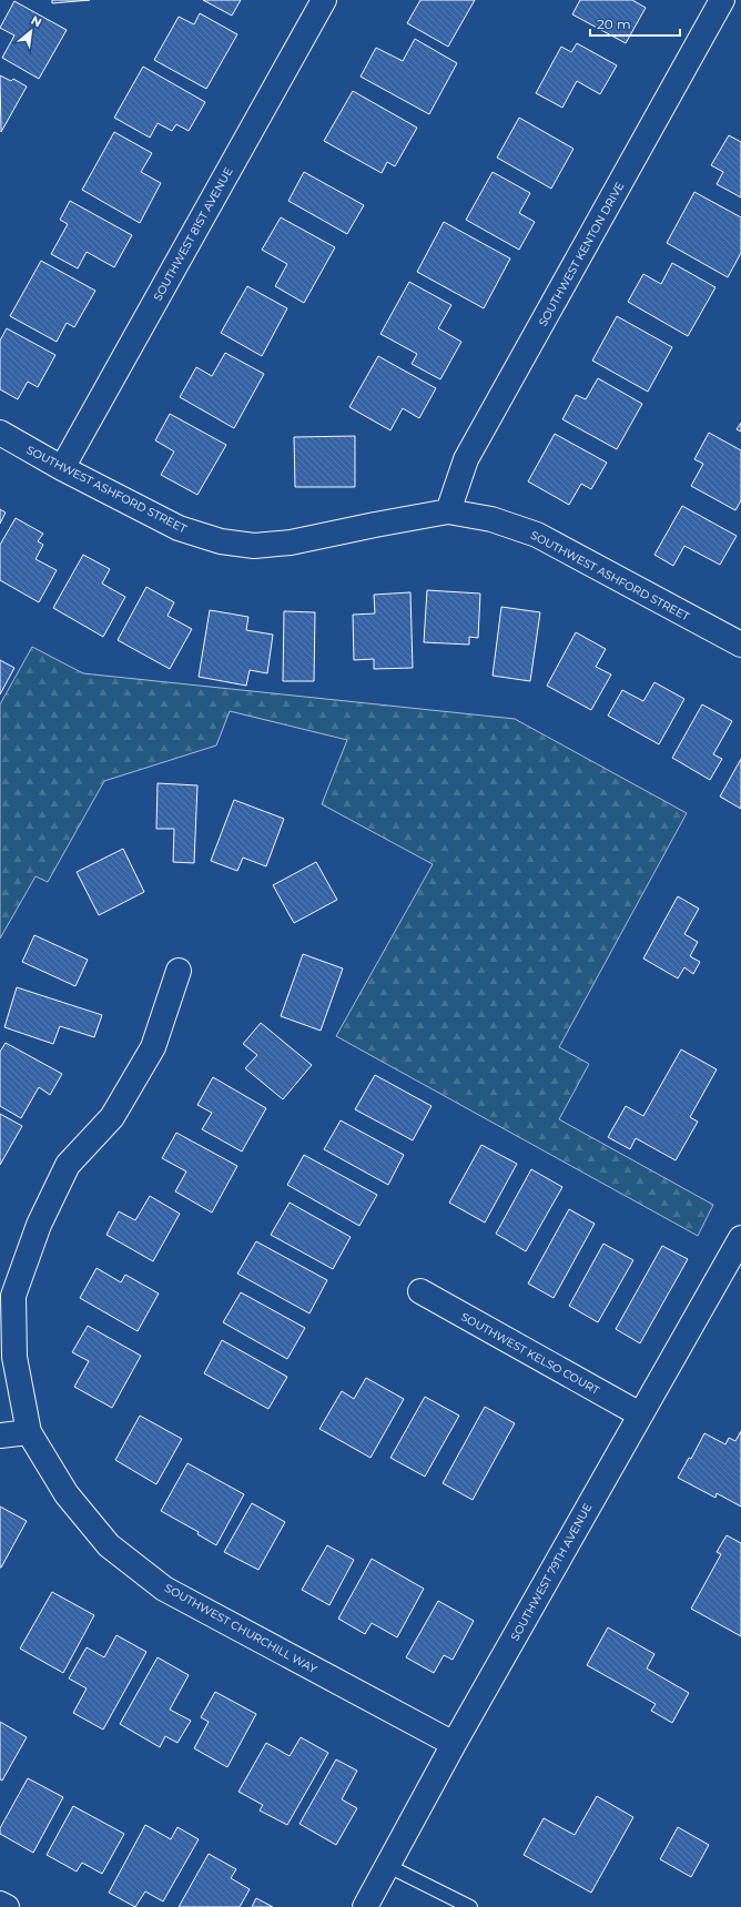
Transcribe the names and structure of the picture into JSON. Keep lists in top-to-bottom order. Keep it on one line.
{"streets":{"street":["SOUTHWEST 81ST AVENUE","SOUTHWEST KENTON DRIVE","SOUTHWEST ASHFORD STREET","SOUTHWEST KELSO COURT","SOUTHWEST 79TH AVENUE","SOUTHWEST CHURCHILL WAY"]},"crossings":[["SOUTHWEST 81ST AVENUE","SOUTHWEST ASHFORD STREET"],["SOUTHWEST KENTON DRIVE","SOUTHWEST ASHFORD STREET"],["SOUTHWEST KELSO COURT","SOUTHWEST 79TH AVENUE"],["SOUTHWEST 79TH AVENUE","SOUTHWEST CHURCHILL WAY"]],"scale_bar":"20 m","north":"top right"}
